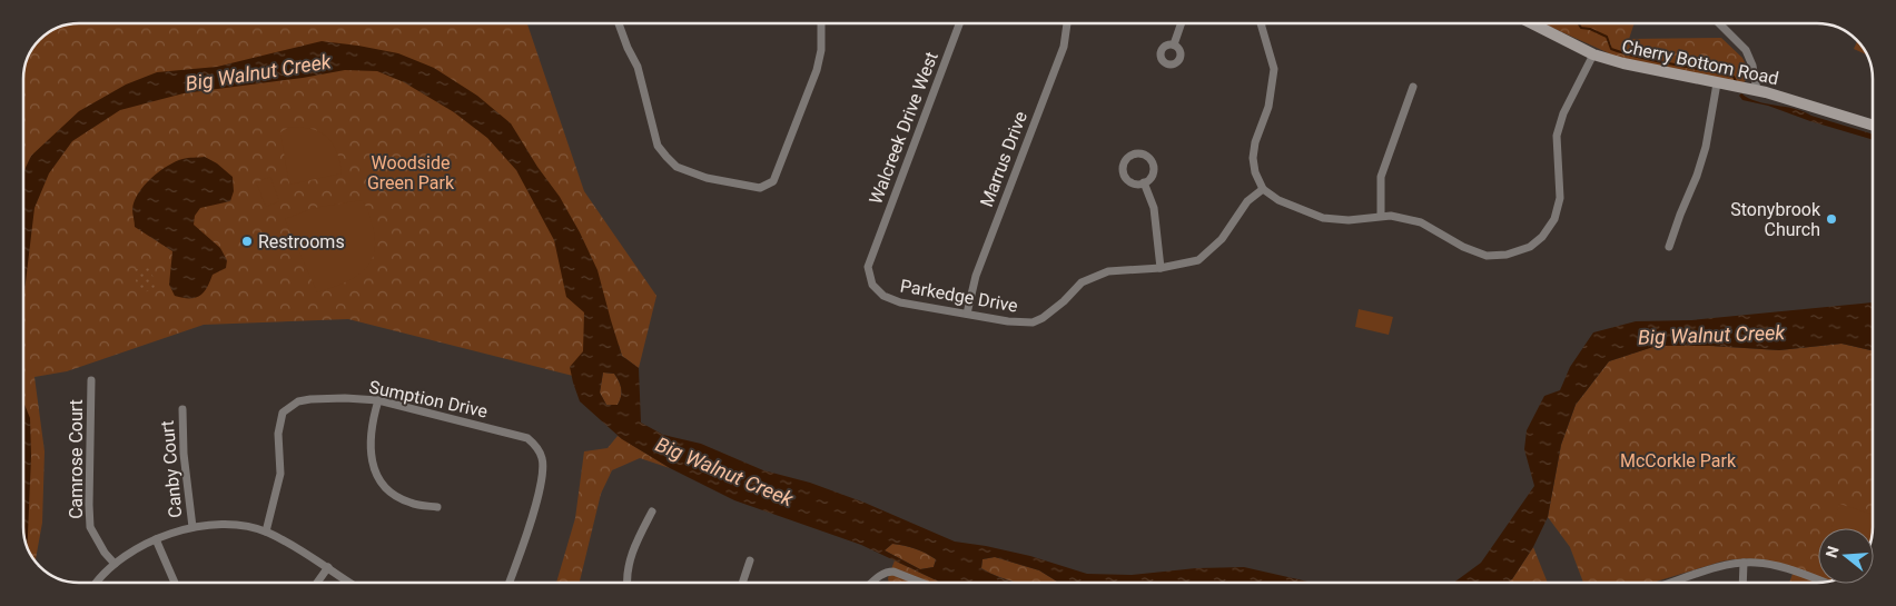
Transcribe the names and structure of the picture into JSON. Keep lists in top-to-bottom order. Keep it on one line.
{"streets":{"main road":["Cherry Bottom Road"],"street":["Walcreek Drive West","Marrus Drive","Parkedge Drive","Sumption Drive","Camrose Court","Canby Court"]},"crossings":[["Walcreek Drive West","Parkedge Drive"],["Marrus Drive","Parkedge Drive"]],"water":["Big Walnut Creek"],"parks":["Woodside Green Park","McCorkle Park"],"places":["Stonybrook Church","Restrooms"],"north":"left"}
